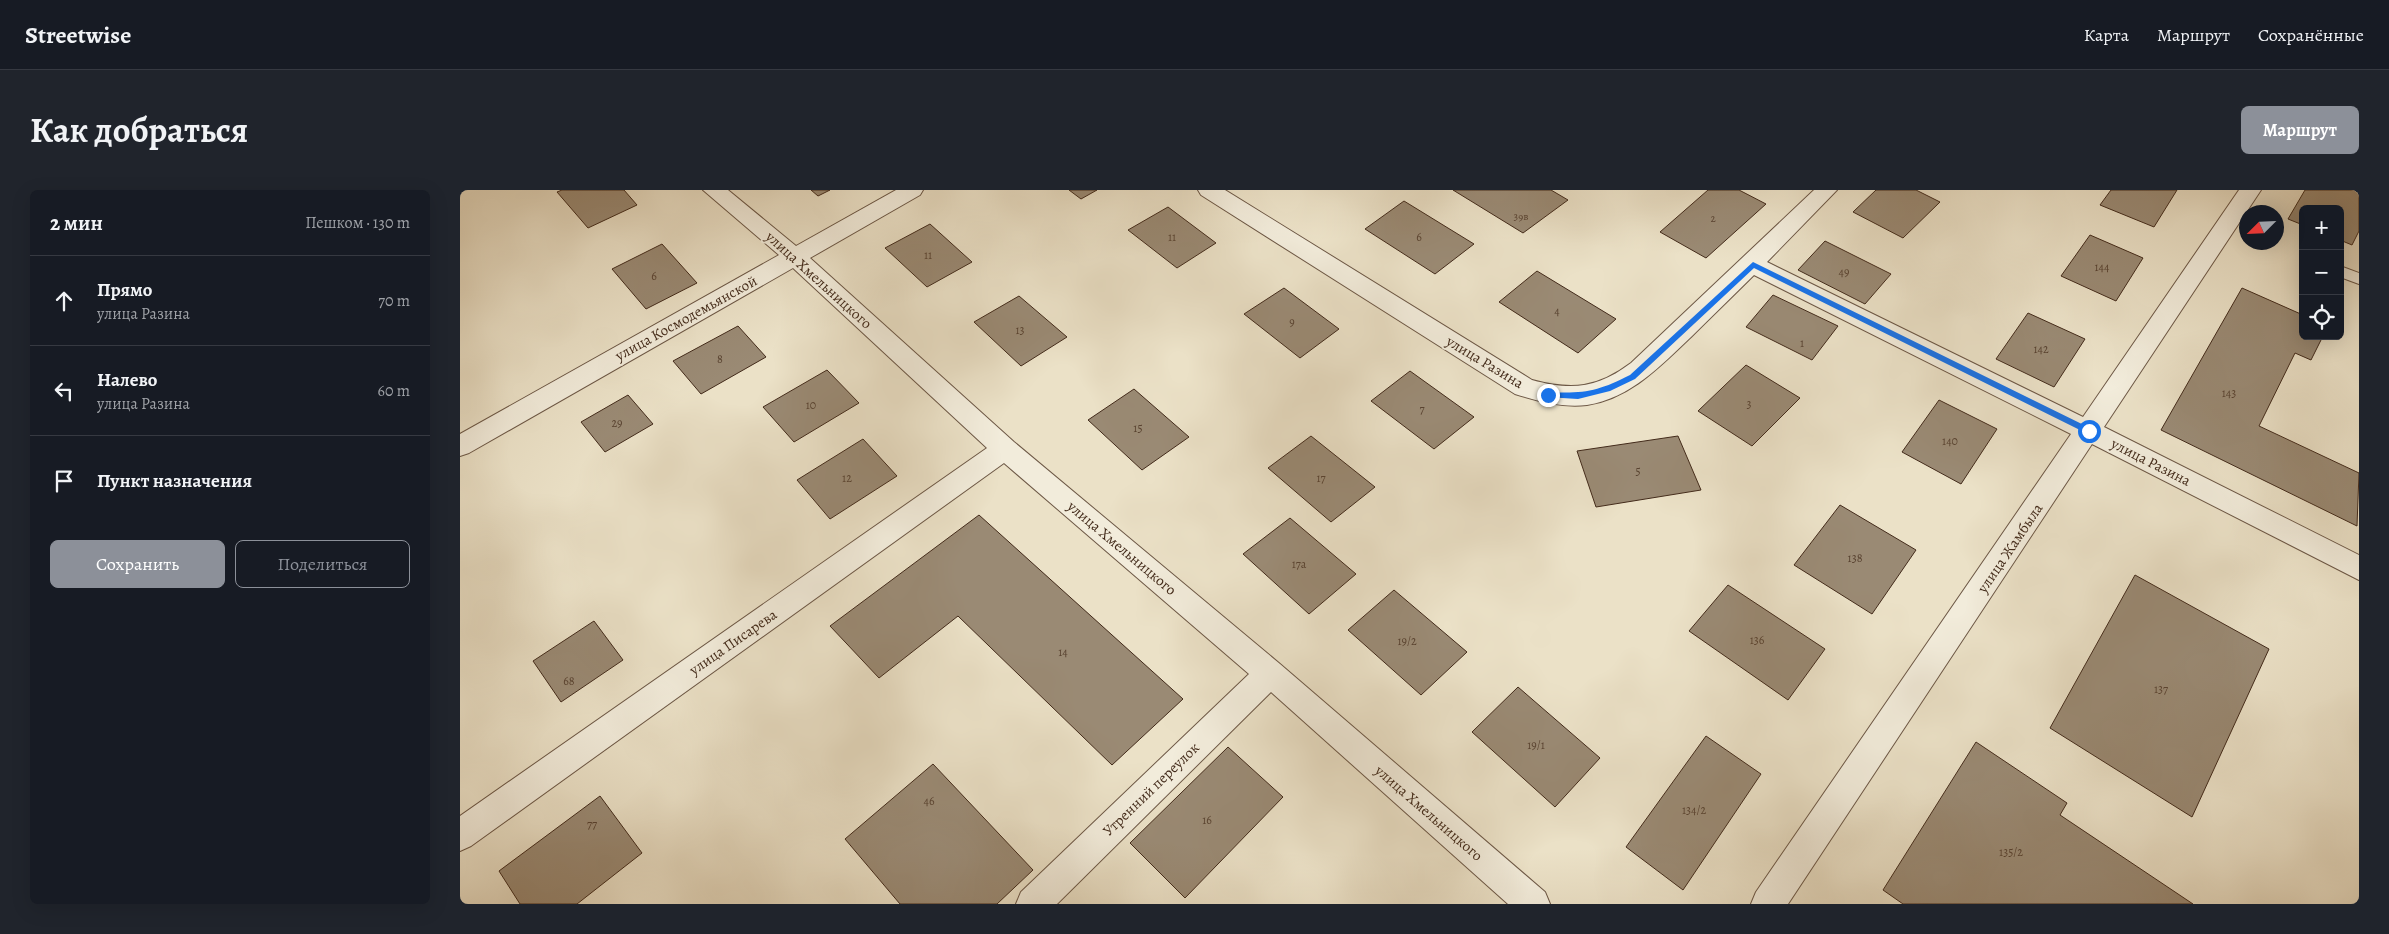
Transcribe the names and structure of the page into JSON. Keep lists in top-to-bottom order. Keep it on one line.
{"streets":{"street":["улица Хмельницкого","улица Космодемьянской","улица Разина","улица Жамбыла","улица Писарева","Утренний переулок"]},"crossings":[["улица Хмельницкого","улица Космодемьянской"],["улица Хмельницкого","улица Писарева"],["улица Хмельницкого","Утренний переулок"],["улица Разина","улица Жамбыла"]],"house_numbers":["39в","2","11","6","11","144","49","6","4","9","13","1","142","8","143","3","10","7","29","15","140","5","12","17","138","17а","136","19/2","14","68","137","19/1","46","134/2","16","77","135/2"],"north":"bottom left","page":{"header":"Streetwise","nav":["Карта","Маршрут","Сохранённые"],"title":"Как добраться","buttons":["Маршрут",["Сохранить","Поделиться"]],"heading":["2 мин","Пешком · 130 m"],"map_buttons":["+","−"],"list":[["Прямо","улица Разина","70 m"],["Налево","улица Разина","60 m"],"Пункт назначения"]}}
